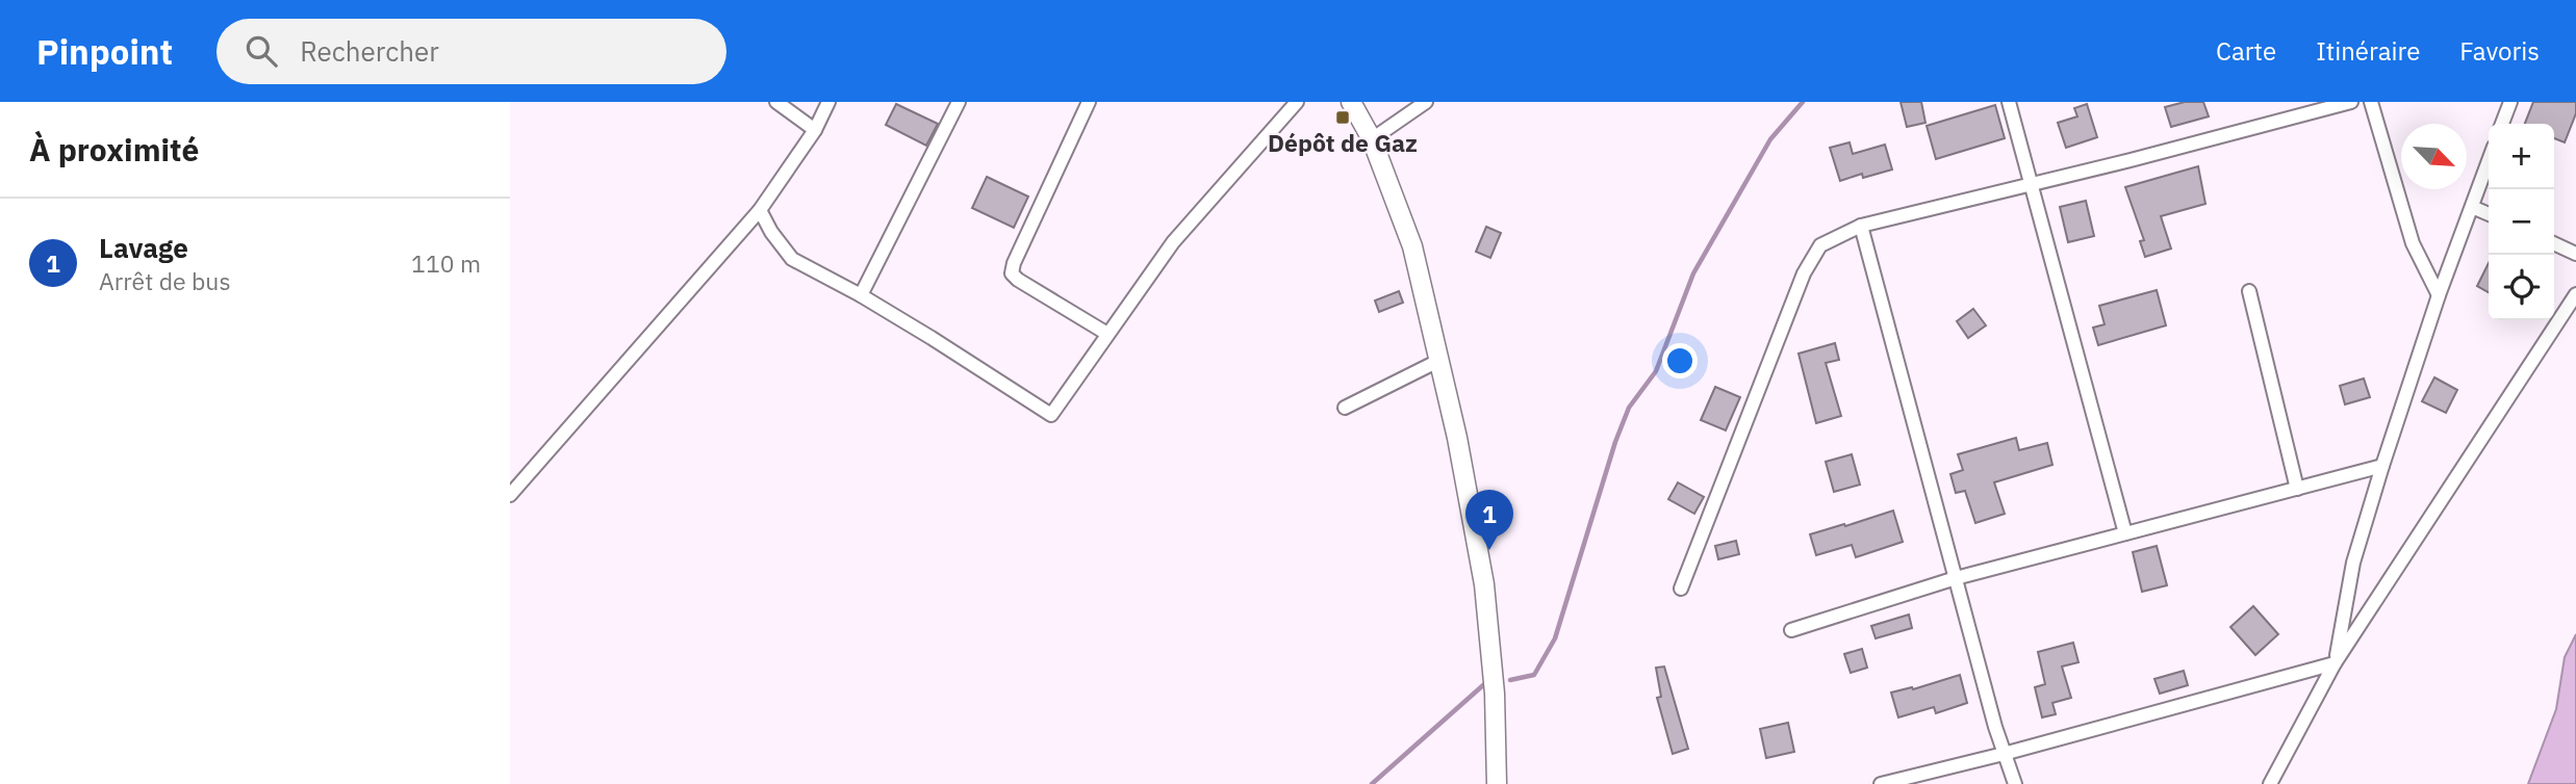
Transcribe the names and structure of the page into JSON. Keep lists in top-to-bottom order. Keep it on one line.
{"places":{"transit":["Dépôt de Gaz"]},"north":"bottom right","page":{"header":"Pinpoint","search":"Rechercher","nav":["Carte","Itinéraire","Favoris"],"heading":"À proximité","map_buttons":["+","−"],"list":[{"mark":"1","name":"Lavage","note":"Arrêt de bus","value":"110 m"}],"pins":"1"}}
